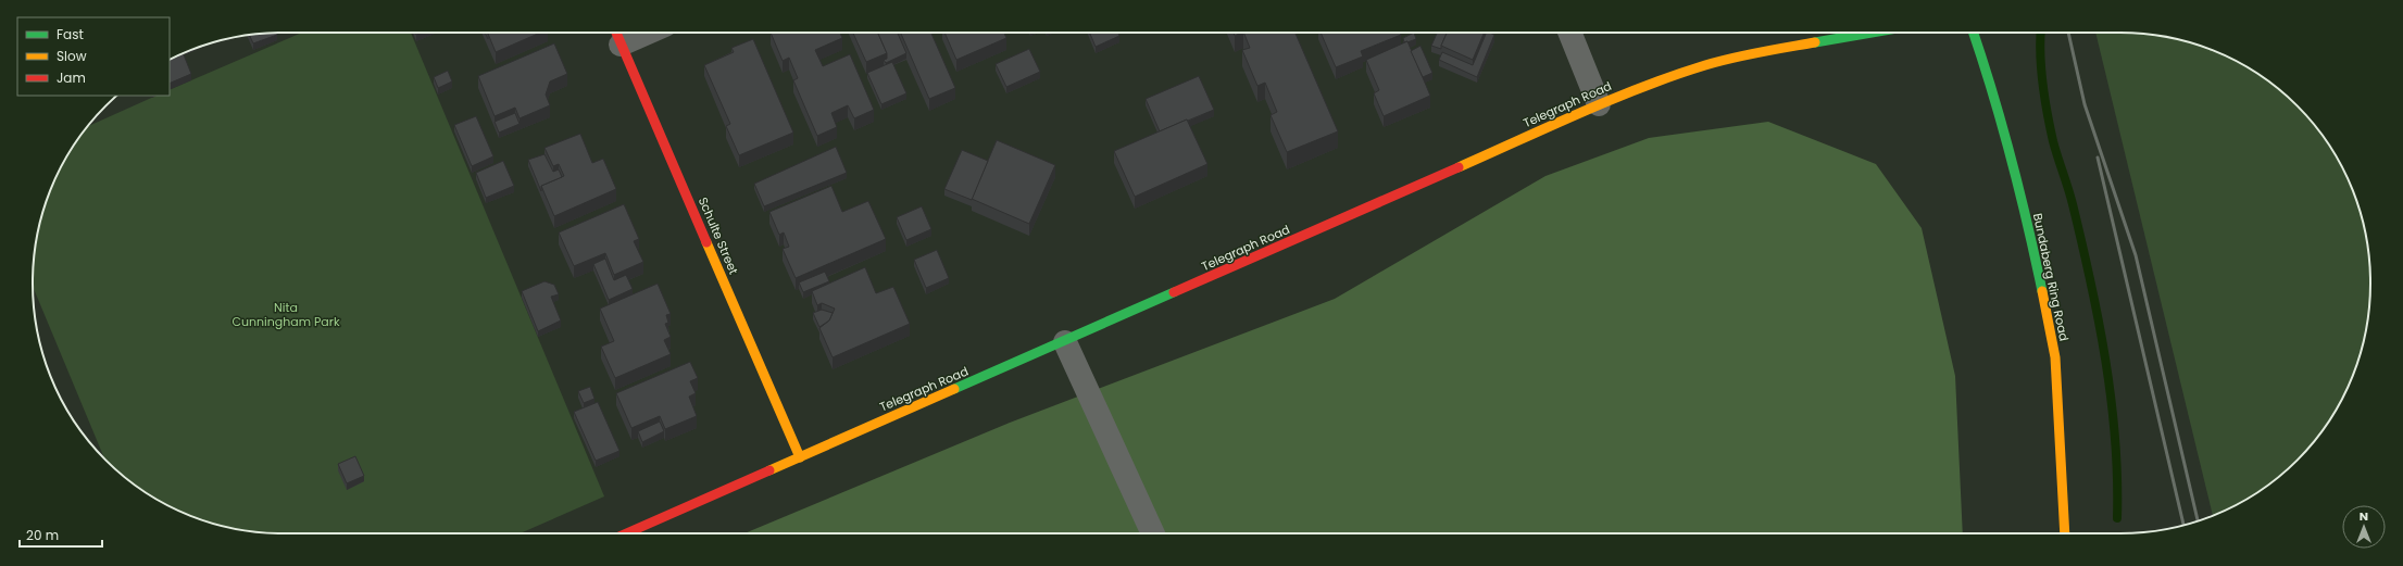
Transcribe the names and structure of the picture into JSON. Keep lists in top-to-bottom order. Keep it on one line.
{"streets":{"street":["Telegraph Road","Schulte Street","Bundaberg Ring Road"]},"crossings":[["Telegraph Road","Schulte Street"]],"parks":["Nita Cunningham Park"],"legend":["Fast","Slow","Jam"],"scale_bar":"20 m","north":"top"}
